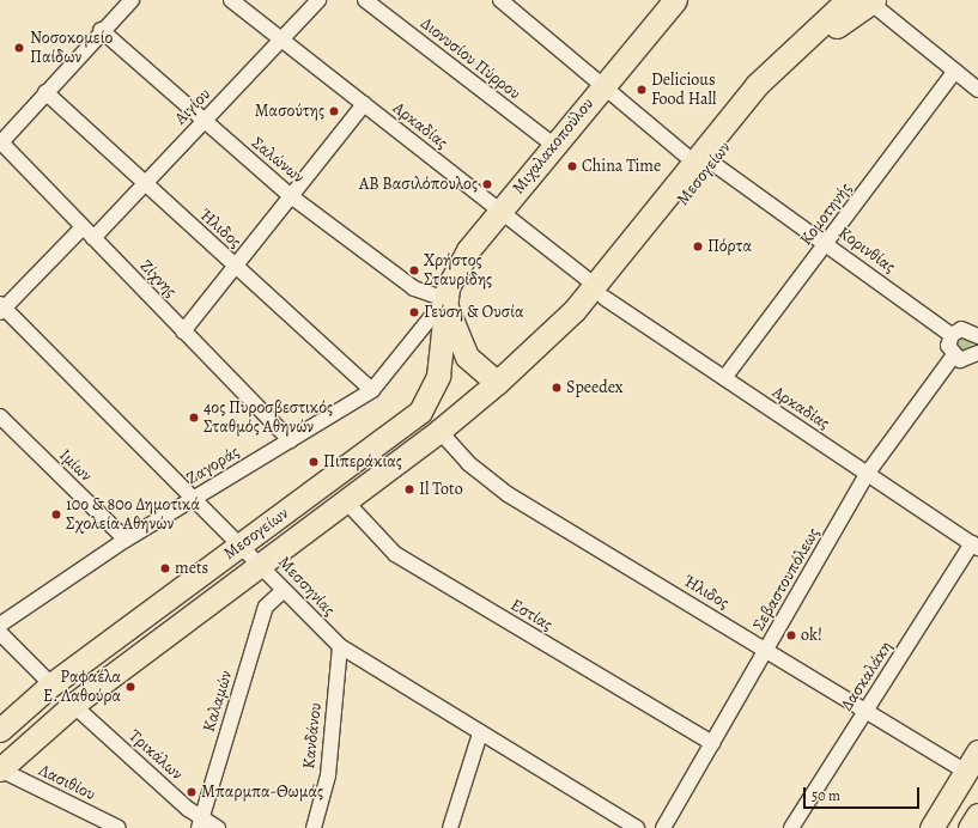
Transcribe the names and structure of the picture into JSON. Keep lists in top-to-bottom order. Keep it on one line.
{"streets":{"main road":["Μιχαλακοπούλου","Μεσογείων"],"street":["Διονυσίου Πύρρου","Αιγίου","Αρκαδίας","Σαλώνων","Κομοτηνής","Ήλιδος","Κορινθίας","Ζίχνης","Ιμίων","Ζαγοράς","Σεβαστουπόλεως","Μεσσηνίας","Εστίας","Δασκαλάκη","Καλαμών","Κανδάνου","Τρικάλων","Λασιθίου"]},"crossings":[["Διονυσίου Πύρρου","Μιχαλακοπούλου"],["Αιγίου","Αρκαδίας"],["Αιγίου","Σαλώνων"],["Αιγίου","Ήλιδος"],["Αιγίου","Ζίχνης"],["Αιγίου","Μεσσηνίας"],["Αρκαδίας","Μιχαλακοπούλου"],["Αρκαδίας","Μεσογείων"],["Αρκαδίας","Κομοτηνής"],["Αρκαδίας","Σεβαστουπόλεως"],["Αρκαδίας","Δασκαλάκη"],["Μιχαλακοπούλου","Σαλώνων"],["Μιχαλακοπούλου","Μεσογείων"],["Μιχαλακοπούλου","Ζαγοράς"],["Σαλώνων","Μεσογείων"],["Σαλώνων","Ζαγοράς"],["Μεσογείων","Ήλιδος"],["Μεσογείων","Κορινθίας"],["Μεσογείων","Ζαγοράς"],["Μεσογείων","Μεσσηνίας"],["Μεσογείων","Εστίας"],["Μεσογείων","Τρικάλων"],["Μεσογείων","Λασιθίου"],["Κομοτηνής","Κορινθίας"],["Ήλιδος","Ζαγοράς"],["Ήλιδος","Σεβαστουπόλεως"],["Ήλιδος","Δασκαλάκη"],["Ζίχνης","Ζαγοράς"],["Ιμίων","Ζαγοράς"],["Ζαγοράς","Μεσσηνίας"],["Σεβαστουπόλεως","Εστίας"],["Μεσσηνίας","Καλαμών"],["Μεσσηνίας","Κανδάνου"],["Καλαμών","Τρικάλων"]],"places":["Νοσοκομείο Παίδων","Delicious Food Hall","Μασούτης","China Time","ΑΒ Βασιλόπουλος","Πόρτα","Χρήστος Σταυρίδης","Γεύση & Ουσία","Speedex","4ος Πυροσβεστικός Σταθμός Αθηνών","Πιπεράκιας","Il Toto","10ο & 80ο Δημοτικά Σχολεία Αθηνών","mets","ok!","Ραφαέλα Ε. Λαθούρα","Μπαρμπα-Θωμάς"],"scale_bar":"50 m"}
